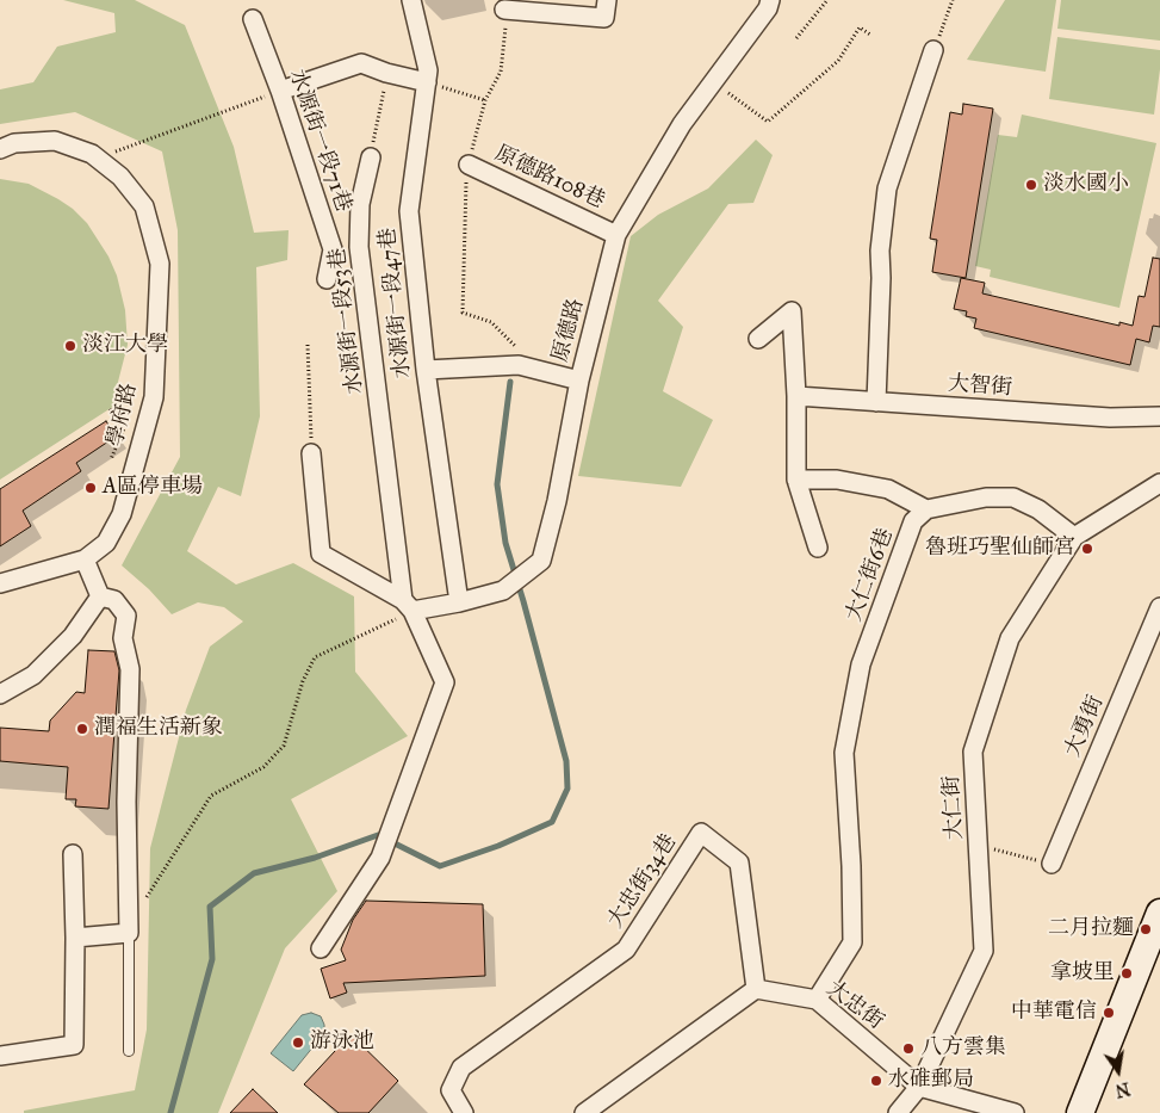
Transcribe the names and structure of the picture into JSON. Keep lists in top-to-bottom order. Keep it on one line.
{"streets":{"street":["水源街一段71巷","原德路108巷","水源街一段47巷","水源街一段53巷","原德路","大智街","學府路","大仁街6巷","大勇街","大仁街","大忠街34巷","大忠街"]},"crossings":[["原德路108巷","原德路"],["水源街一段47巷","原德路"],["水源街一段53巷","原德路"],["大仁街6巷","大忠街"],["大仁街","大忠街"],["大忠街34巷","大忠街"]],"places":["淡水國小","淡江大學","A區停車場","魯班巧聖仙師宮","潤福生活新象","二月拉麵","拿坡里","中華電信","游泳池","八方雲集","水碓郵局"],"north":"bottom"}
